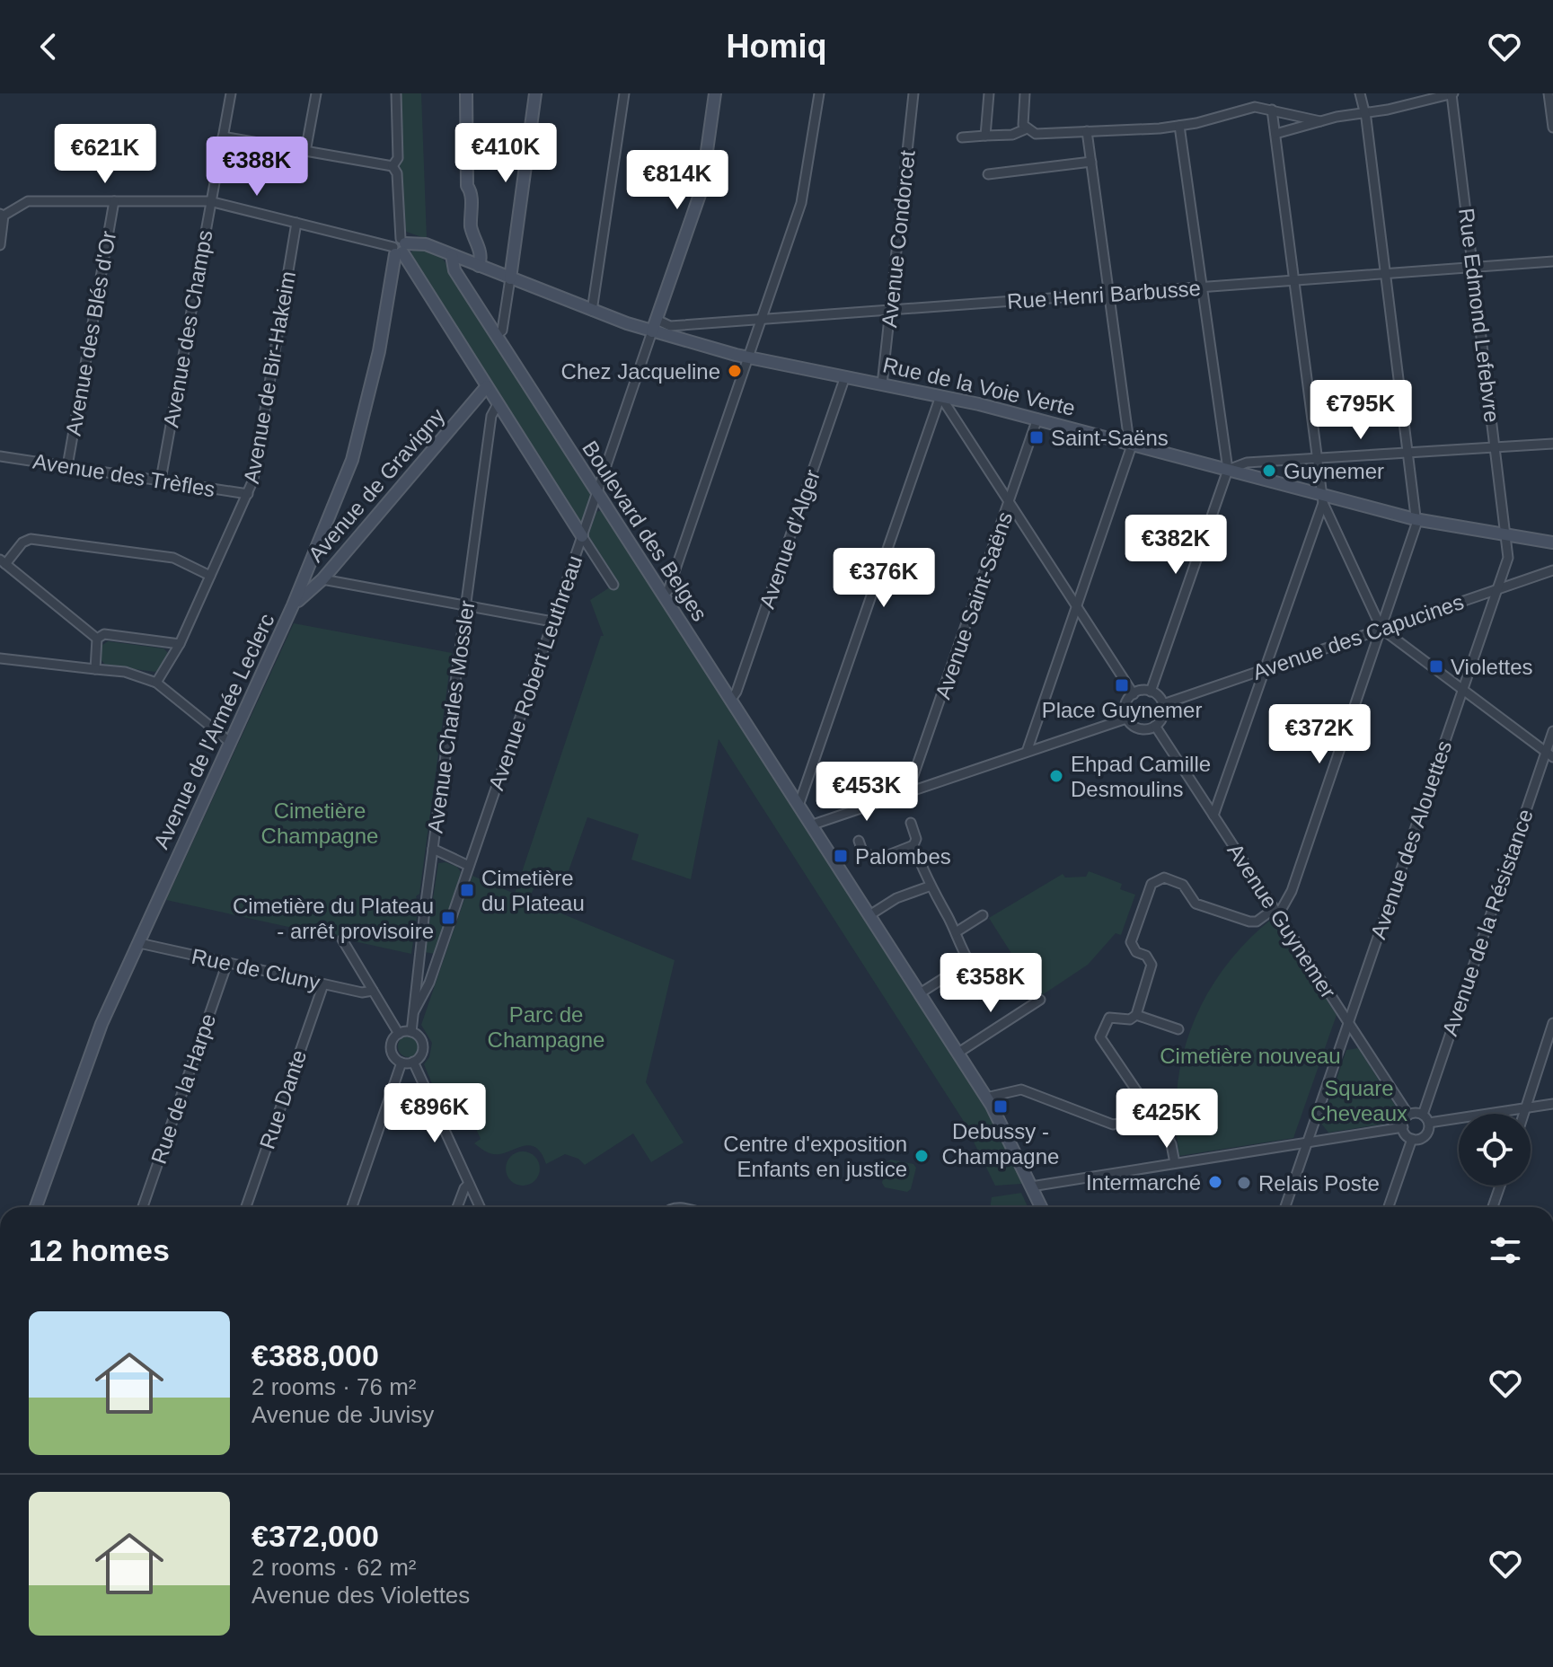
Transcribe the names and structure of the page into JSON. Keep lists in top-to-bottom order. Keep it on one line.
{"streets":{"street":["Avenue Condorcet","Rue Henri Barbusse","Rue Edmond Lefebvre","Avenue des Champs","Avenue des Blés d'Or","Avenue de Bir-Hakeim","Rue de la Voie Verte","Avenue des Trèfles","Avenue de Gravigny","Boulevard des Belges","Avenue d'Alger","Avenue Saint-Saëns","Avenue des Capucines","Avenue Robert Leuthreau","Avenue Charles Mossler","Avenue de l'Armée Leclerc","Avenue des Alouettes","Avenue Guynemer","Avenue de la Résistance","Rue de Cluny","Rue de la Harpe","Rue Dante"]},"crossings":[["Avenue Condorcet","Rue Henri Barbusse"],["Avenue Condorcet","Rue de la Voie Verte"],["Rue Henri Barbusse","Rue Edmond Lefebvre"],["Rue Henri Barbusse","Rue de la Voie Verte"],["Rue Henri Barbusse","Avenue Robert Leuthreau"],["Rue Edmond Lefebvre","Rue de la Voie Verte"],["Rue Edmond Lefebvre","Avenue des Alouettes"],["Avenue des Champs","Avenue des Trèfles"],["Avenue des Blés d'Or","Avenue des Trèfles"],["Avenue de Bir-Hakeim","Avenue des Trèfles"],["Rue de la Voie Verte","Boulevard des Belges"],["Rue de la Voie Verte","Avenue d'Alger"],["Rue de la Voie Verte","Avenue Saint-Saëns"],["Rue de la Voie Verte","Avenue Robert Leuthreau"],["Rue de la Voie Verte","Avenue de l'Armée Leclerc"],["Rue de la Voie Verte","Avenue des Alouettes"],["Avenue de Gravigny","Avenue de l'Armée Leclerc"],["Boulevard des Belges","Avenue d'Alger"],["Boulevard des Belges","Avenue Robert Leuthreau"],["Avenue des Capucines","Avenue des Alouettes"],["Avenue des Capucines","Avenue Guynemer"],["Avenue Robert Leuthreau","Avenue Charles Mossler"],["Avenue de l'Armée Leclerc","Rue de Cluny"],["Avenue des Alouettes","Avenue Guynemer"],["Avenue Guynemer","Avenue de la Résistance"],["Rue de Cluny","Rue de la Harpe"],["Rue de Cluny","Rue Dante"]],"parks":["Cimetière Champagne","Parc de Champagne","Cimetière nouveau","Square Cheveaux"],"places":{"other":["Chez Jacqueline","Guynemer","Ehpad Camille Desmoulins","Centre d'exposition Enfants en justice","Intermarché","Relais Poste"],"transit":["Saint-Saëns","Violettes","Place Guynemer","Palombes","Cimetière du Plateau","Cimetière du Plateau - arrêt provisoire","Debussy - Champagne"]},"page":{"header":"Homiq","price":["€410K","€621K","€388K","€814K","€795K","€382K","€376K","€372K","€453K","€358K","€896K","€425K"],"heading":"12 homes","list":[{"name":"€388,000","note":"2 rooms · 76 m² · Avenue de Juvisy"},{"name":"€372,000","note":"2 rooms · 62 m² · Avenue des Violettes"}]}}
